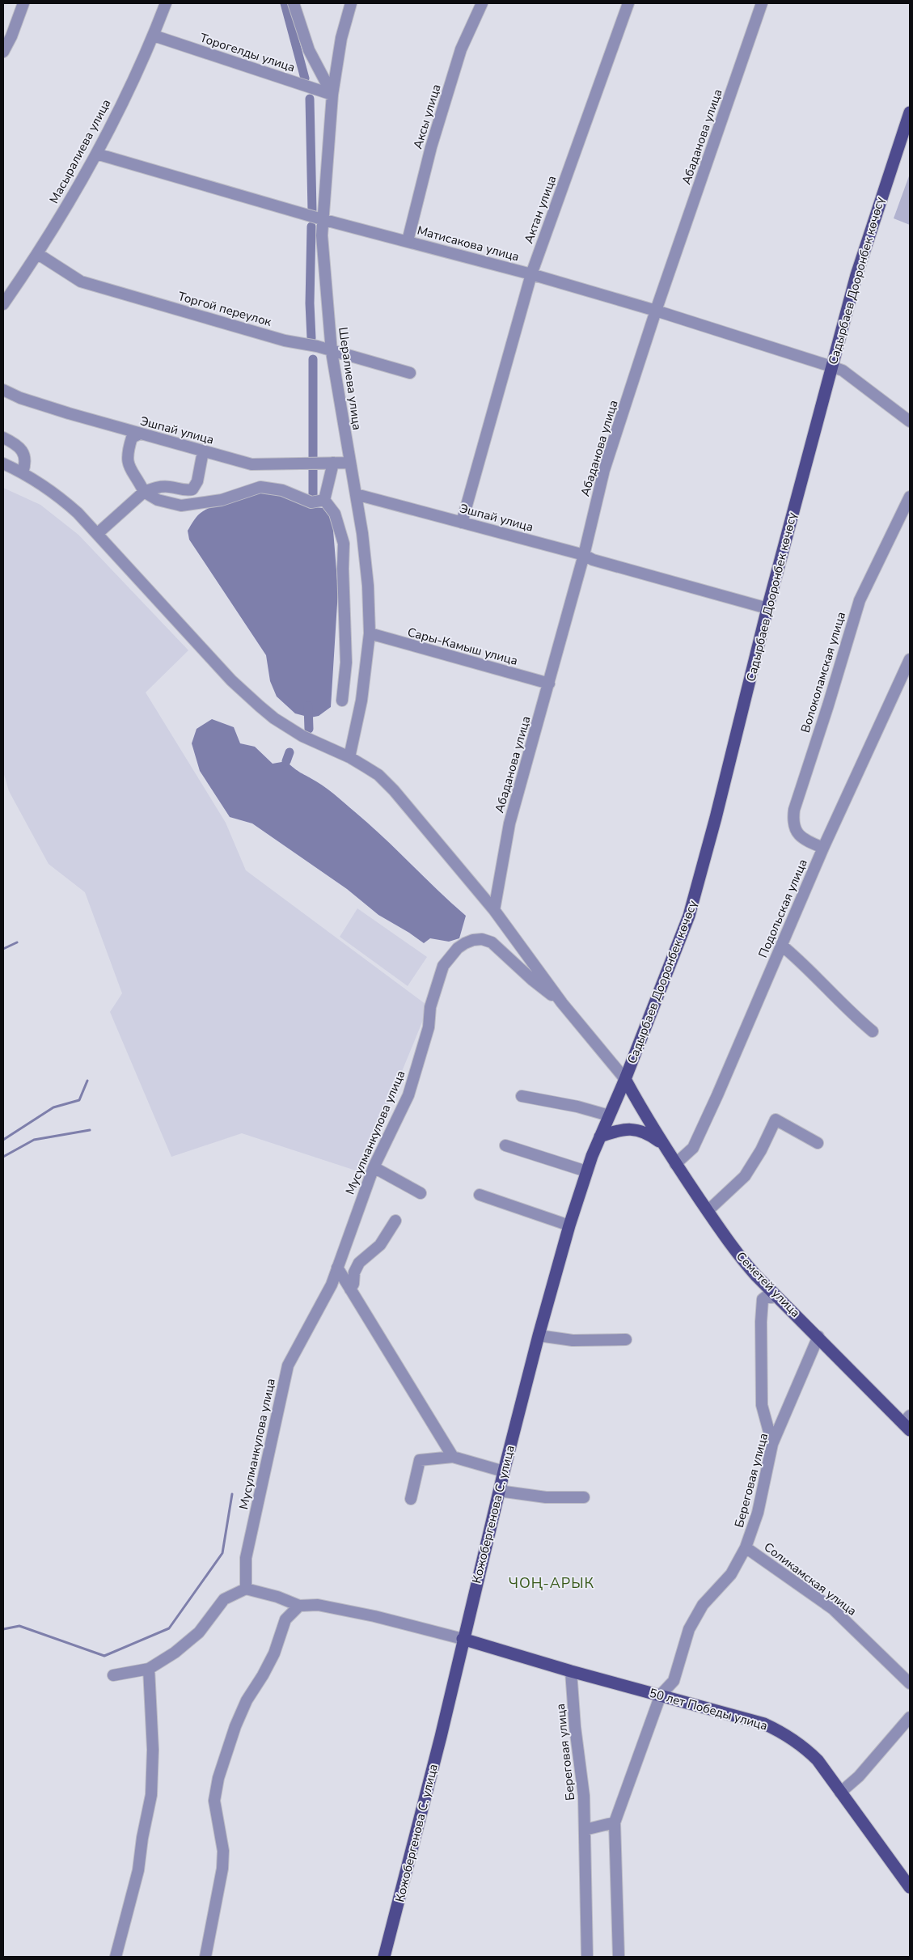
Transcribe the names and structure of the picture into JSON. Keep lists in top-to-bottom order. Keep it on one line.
{"streets":{"main road":["Садырбаев Дооронбек көчөсү","Семетей улица","Кожобергенова С. улица","50 лет Победы улица"],"street":["Торогелды улица","Аксы улица","Абаданова улица","Масыралиева улица","Актан улица","Матисакова улица","Торгой переулок","Шералиева улица","Эшпай улица","Сары-Камыш улица","Волоколамская улица","Подольская улица","Мусулманкулова улица","Береговая улица","Соликамская улица"]},"crossings":[["Торогелды улица","Масыралиева улица"],["Торогелды улица","Шералиева улица"],["Аксы улица","Матисакова улица"],["Абаданова улица","Матисакова улица"],["Абаданова улица","Эшпай улица"],["Абаданова улица","Сары-Камыш улица"],["Масыралиева улица","Матисакова улица"],["Масыралиева улица","Торгой переулок"],["Актан улица","Матисакова улица"],["Актан улица","Эшпай улица"],["Матисакова улица","Садырбаев Дооронбек көчөсү"],["Матисакова улица","Шералиева улица"],["Садырбаев Дооронбек көчөсү","Эшпай улица"],["Садырбаев Дооронбек көчөсү","Семетей улица"],["Садырбаев Дооронбек көчөсү","Кожобергенова С. улица"],["Торгой переулок","Шералиева улица"],["Шералиева улица","Эшпай улица"],["Шералиева улица","Сары-Камыш улица"],["Волоколамская улица","Подольская улица"],["Подольская улица","Семетей улица"],["Семетей улица","Береговая улица"],["Семетей улица","Кожобергенова С. улица"],["Береговая улица","Соликамская улица"],["Береговая улица","50 лет Победы улица"],["Кожобергенова С. улица","50 лет Победы улица"]],"districts":["ЧОҢ-АРЫК"]}
